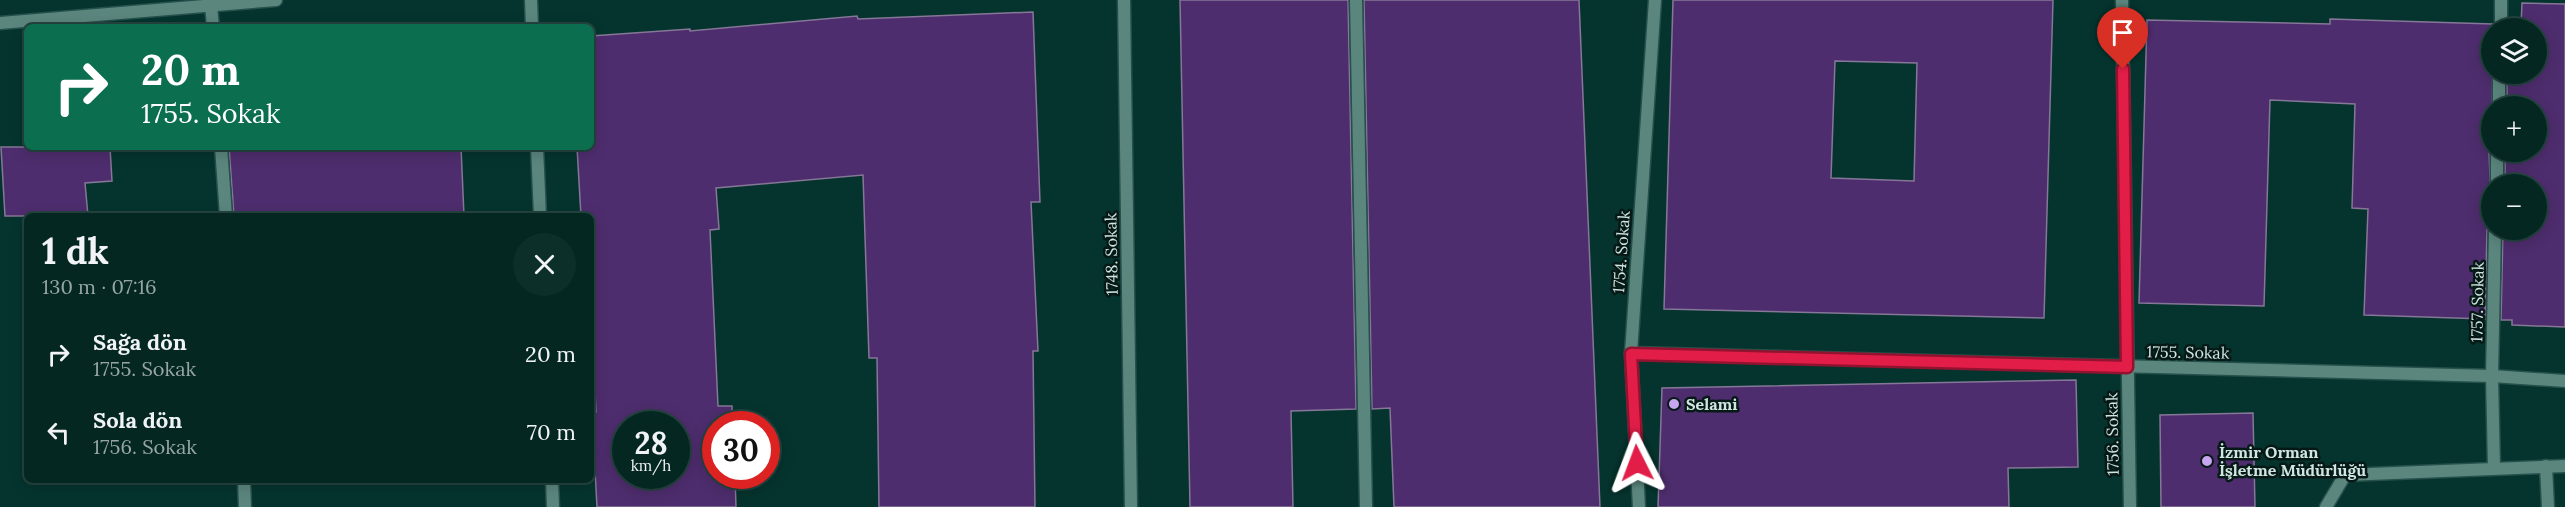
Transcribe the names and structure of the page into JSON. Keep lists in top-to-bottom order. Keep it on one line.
{"streets":{"street":["1754. Sokak","1748. Sokak","1757. Sokak","1755. Sokak","1756. Sokak"]},"crossings":[["1754. Sokak","1755. Sokak"],["1757. Sokak","1755. Sokak"],["1755. Sokak","1756. Sokak"]],"places":["Selami","İzmir Orman İşletme Müdürlüğü"],"page":{"map_buttons":["+","−"],"turn":["20 m","1755. Sokak"],"heading":["1 dk","130 m · 07:16"],"list":[{"name":"Sağa dön","note":"1755. Sokak","value":"20 m"},{"name":"Sola dön","note":"1756. Sokak","value":"70 m"}],"speed":"28 km/h","limit":"30"}}
